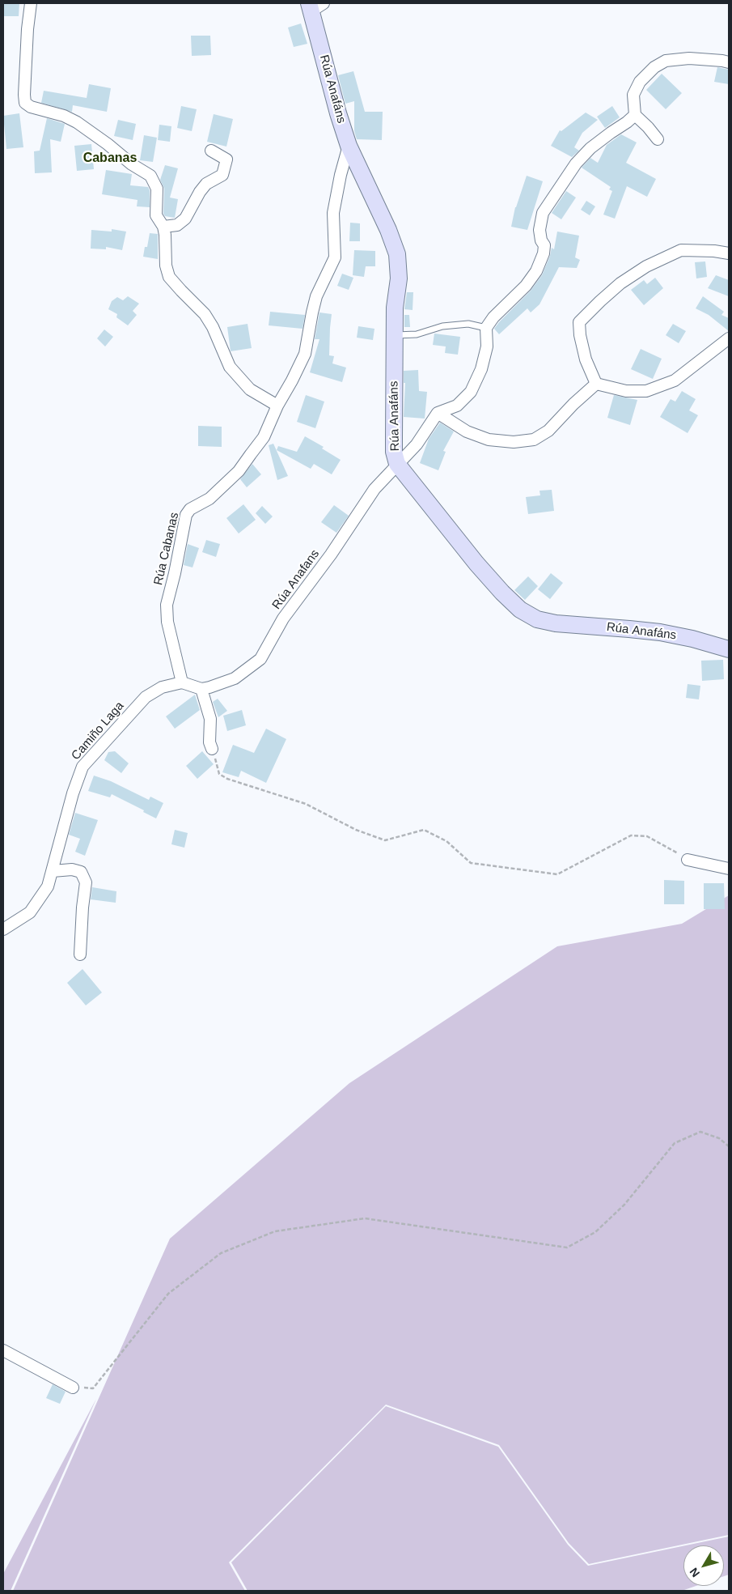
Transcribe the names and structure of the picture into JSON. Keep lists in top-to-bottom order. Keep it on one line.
{"streets":{"street":["Rúa Anafáns","Rúa Cabanas","Rúa Anafans","Camiño Laga"]},"crossings":[["Rúa Anafáns","Rúa Cabanas"],["Rúa Anafáns","Rúa Anafans"],["Rúa Cabanas","Camiño Laga"]],"districts":["Cabanas"],"north":"bottom left"}
